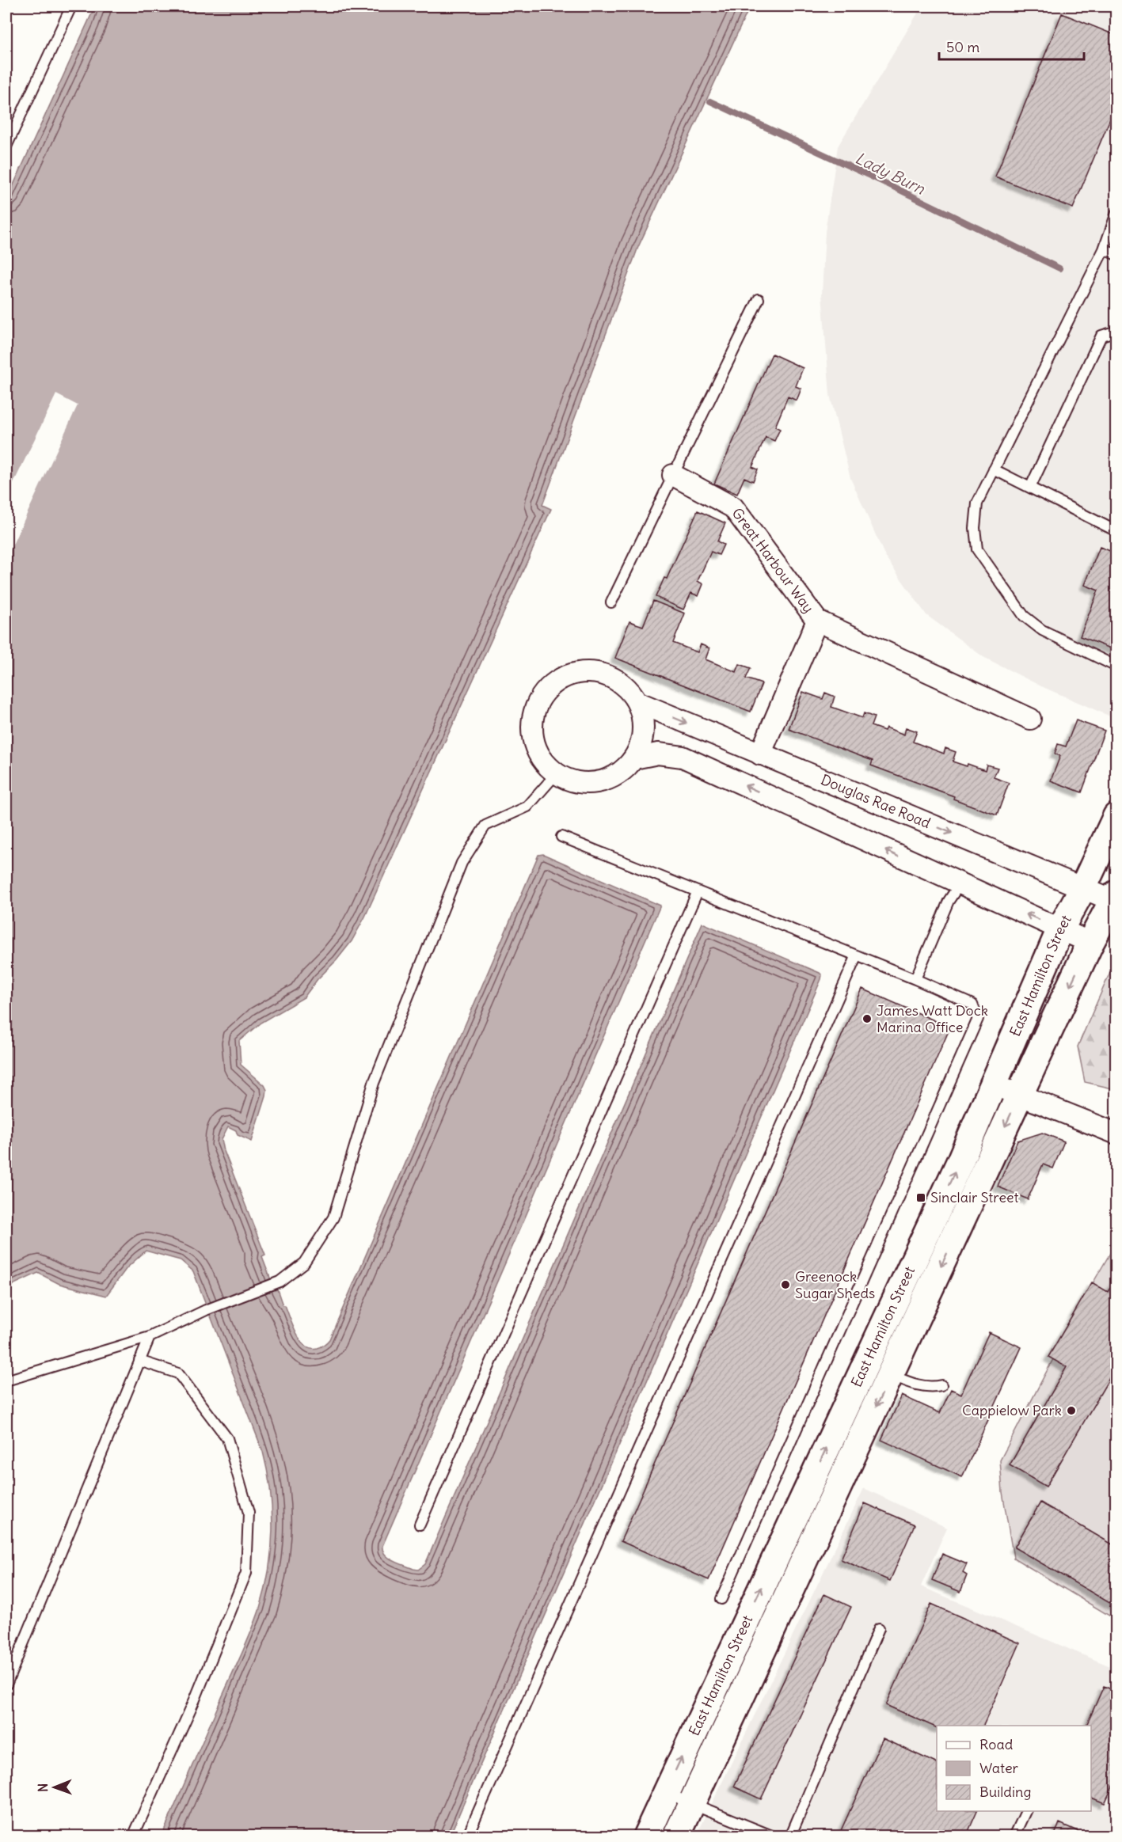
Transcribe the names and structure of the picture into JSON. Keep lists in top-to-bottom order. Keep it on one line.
{"streets":{"highway":["East Hamilton Street"],"street":["Great Harbour Way","Douglas Rae Road"]},"crossings":[["Great Harbour Way","Douglas Rae Road"],["Douglas Rae Road","East Hamilton Street"]],"water":["Lady Burn"],"places":{"other":["James Watt Dock Marina Office","Greenock Sugar Sheds","Cappielow Park"],"transit":["Sinclair Street"]},"legend":["Road","Water","Building"],"scale_bar":"50 m","north":"left"}
